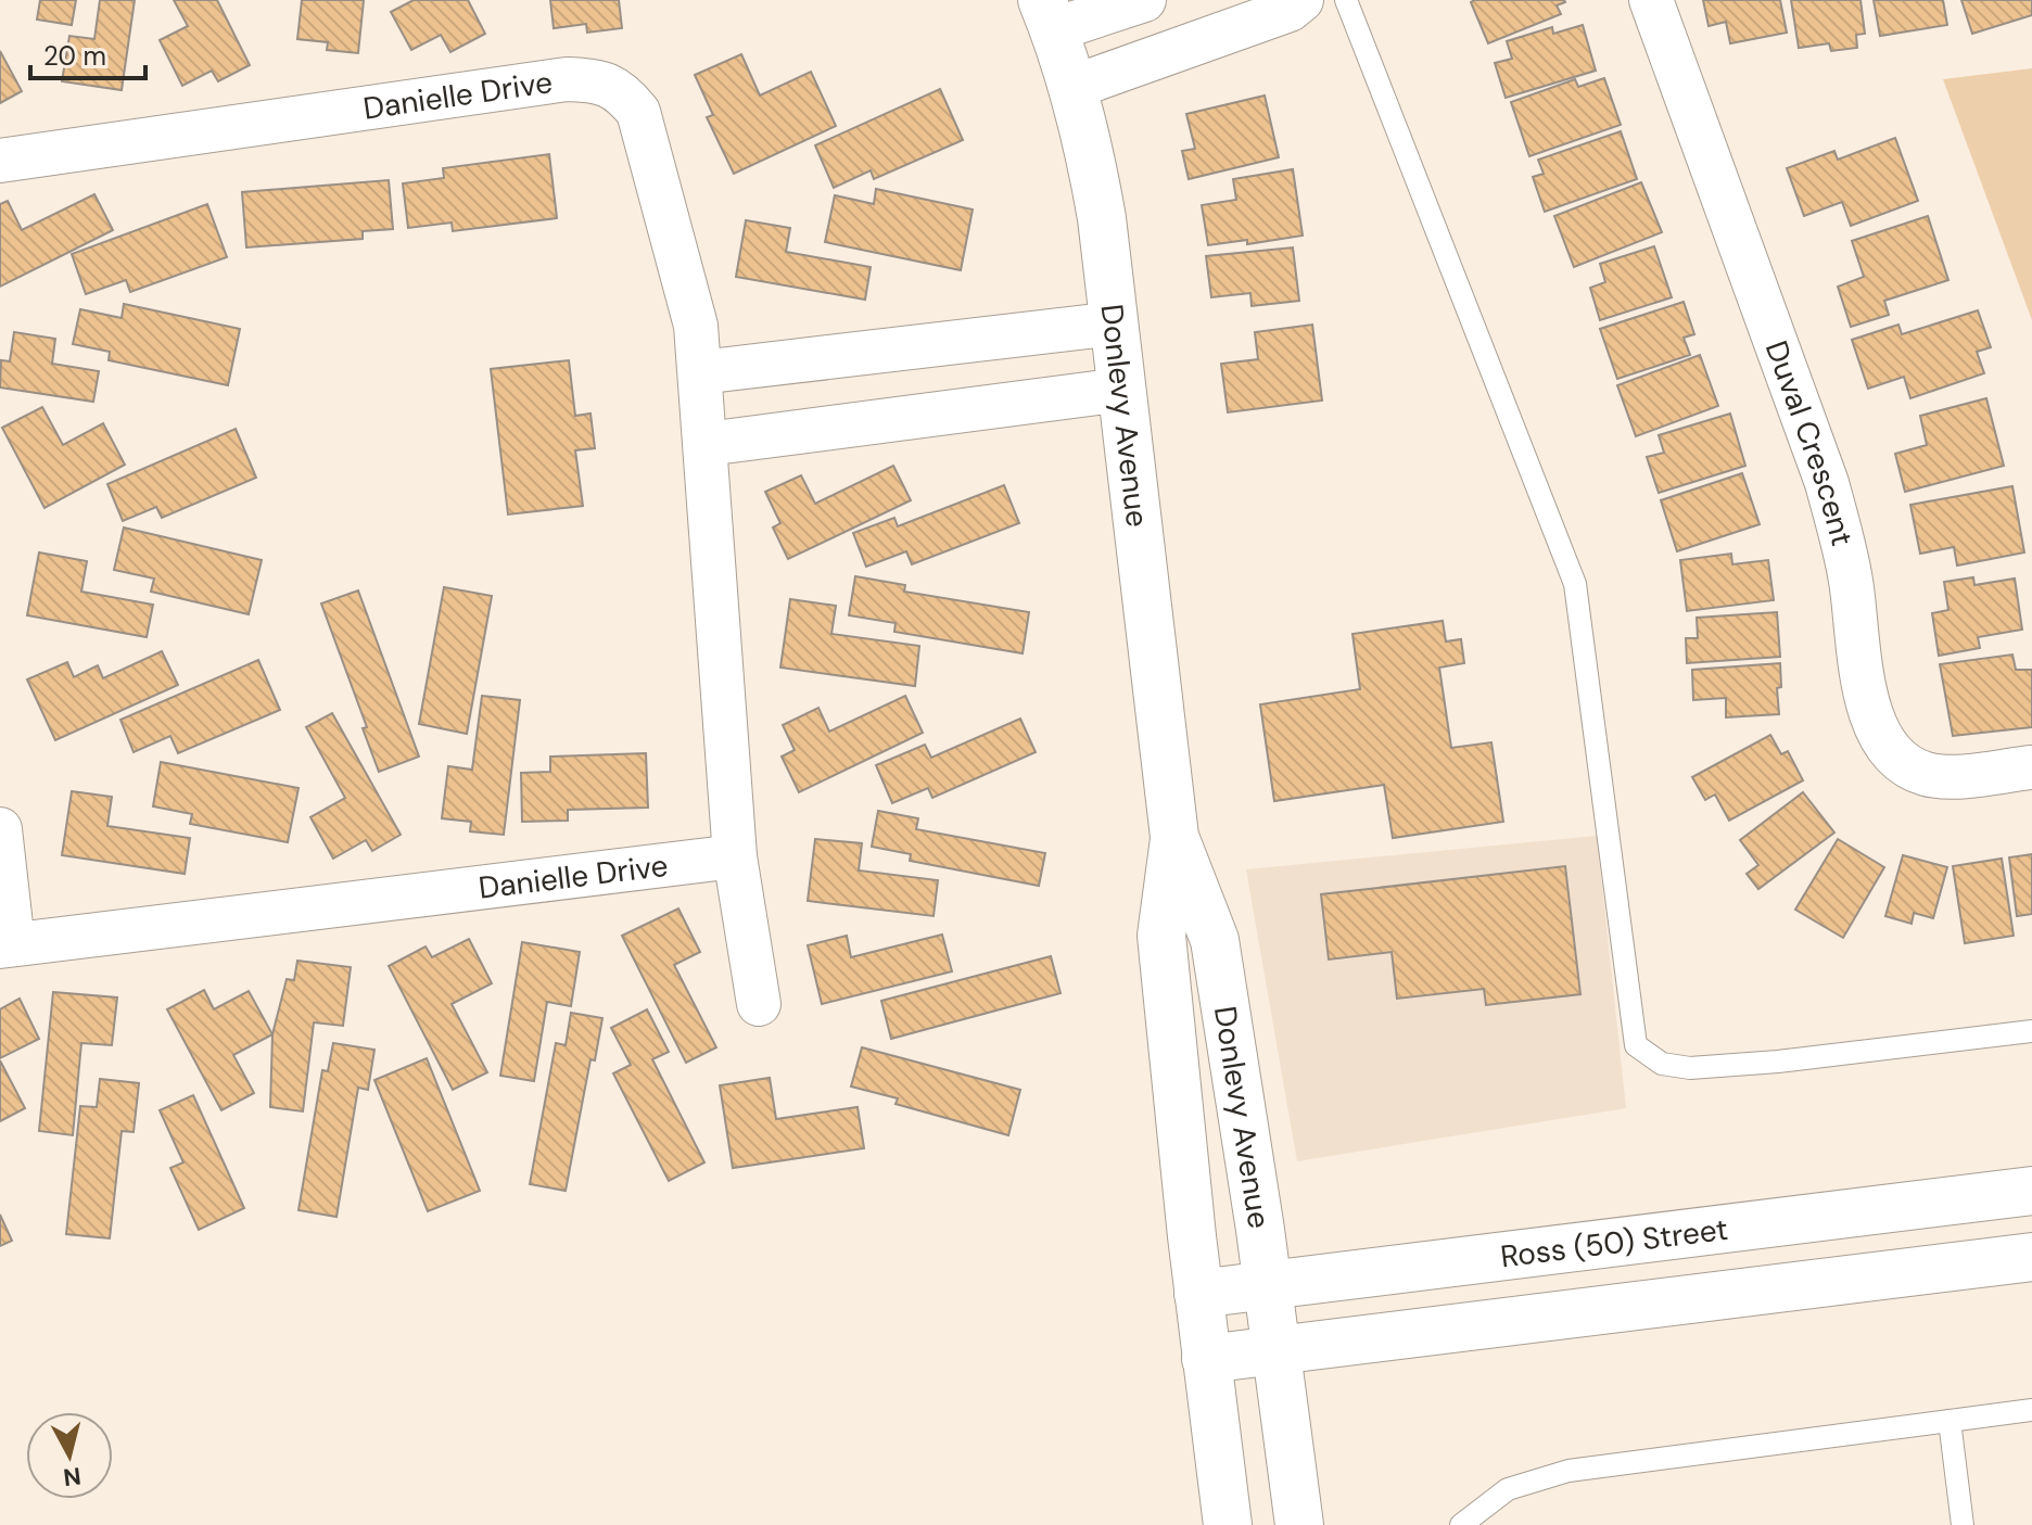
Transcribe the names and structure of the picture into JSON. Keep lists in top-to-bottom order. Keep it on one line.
{"streets":{"street":["Danielle Drive","Donlevy Avenue","Duval Crescent","Ross (50) Street"]},"crossings":[["Donlevy Avenue","Ross (50) Street"]],"scale_bar":"20 m","north":"bottom"}
